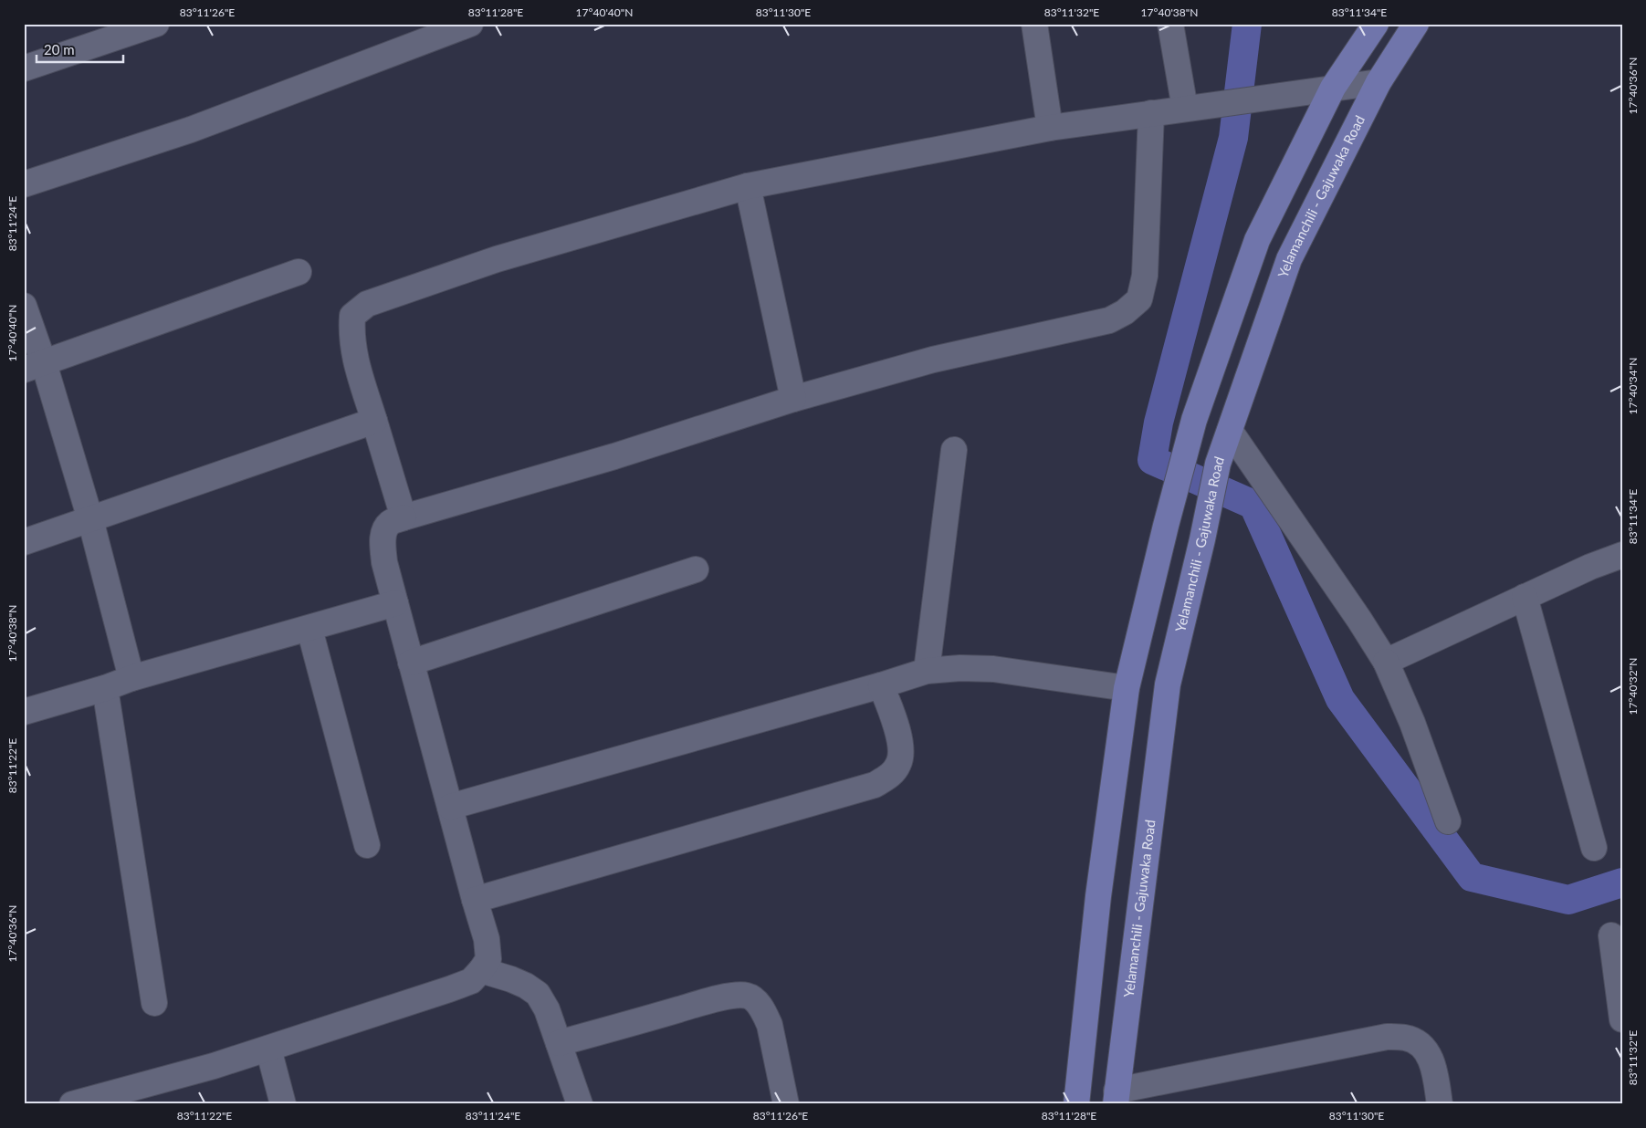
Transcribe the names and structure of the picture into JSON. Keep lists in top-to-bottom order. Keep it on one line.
{"streets":{"main road":["Yelamanchili - Gajuwaka Road"]},"scale_bar":"20 m","coordinates":["83°11'26\"E","83°11'28\"E","17°40'40\"N","83°11'30\"E","83°11'32\"E","17°40'38\"N","83°11'34\"E","17°40'36\"N","83°11'24\"E","17°40'34\"N","17°40'32\"N","83°11'22\"E"]}
